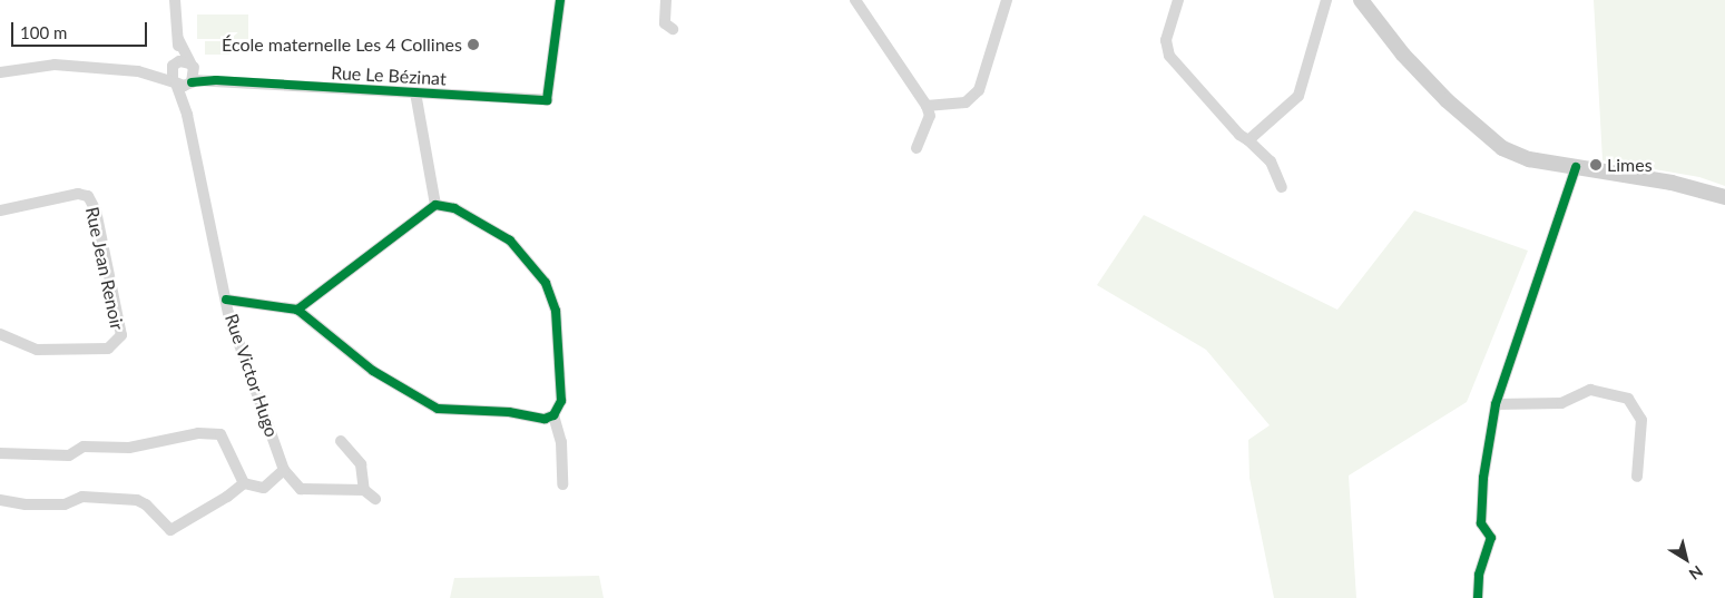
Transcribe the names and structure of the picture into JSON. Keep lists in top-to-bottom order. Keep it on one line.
{"streets":{"street":["Rue Le Bézinat","Rue Jean Renoir","Rue Victor Hugo"]},"crossings":[["Rue Le Bézinat","Rue Victor Hugo"]],"places":["École maternelle Les 4 Collines","Limes"],"scale_bar":"100 m","north":"bottom right"}
